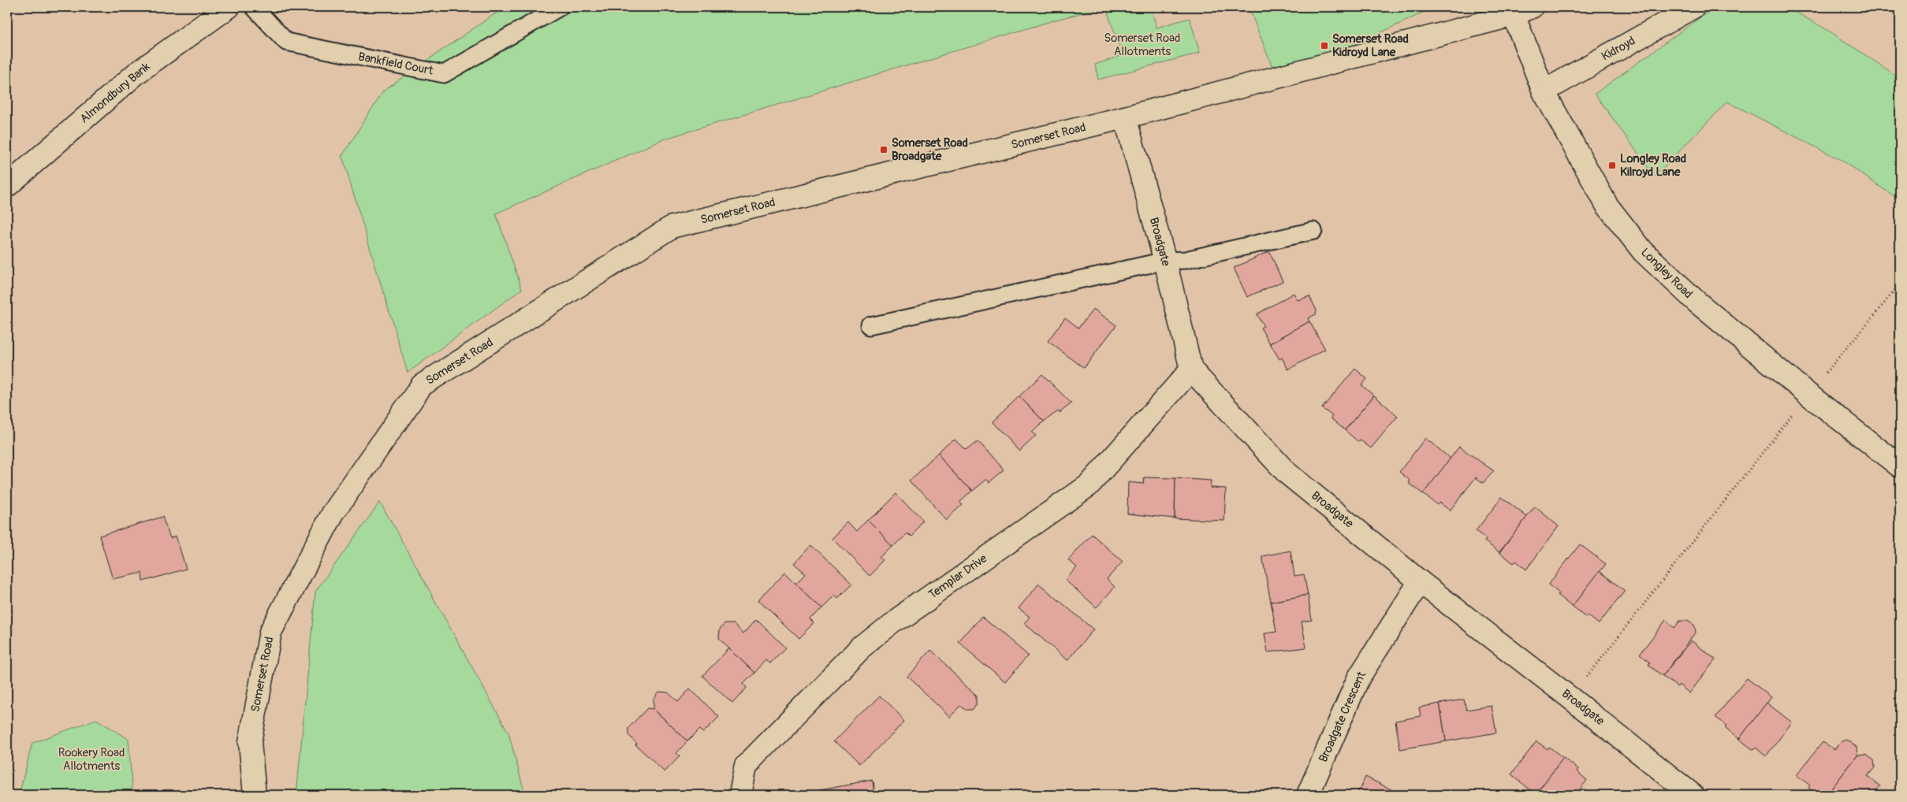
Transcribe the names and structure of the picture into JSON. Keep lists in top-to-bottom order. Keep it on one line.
{"streets":{"street":["Kidroyd","Almondbury Bank","Somerset Road","Broadgate","Longley Road","Templar Drive","Broadgate Crescent"],"lane":["Bankfield Court"]},"crossings":[["Kidroyd","Longley Road"],["Somerset Road","Broadgate"],["Somerset Road","Longley Road"],["Broadgate","Templar Drive"],["Broadgate","Broadgate Crescent"]],"parks":["Somerset Road Allotments","Rookery Road Allotments"],"places":{"transit":["Somerset Road Kidroyd Lane","Somerset Road Broadgate","Longley Road Kilroyd Lane"]}}
